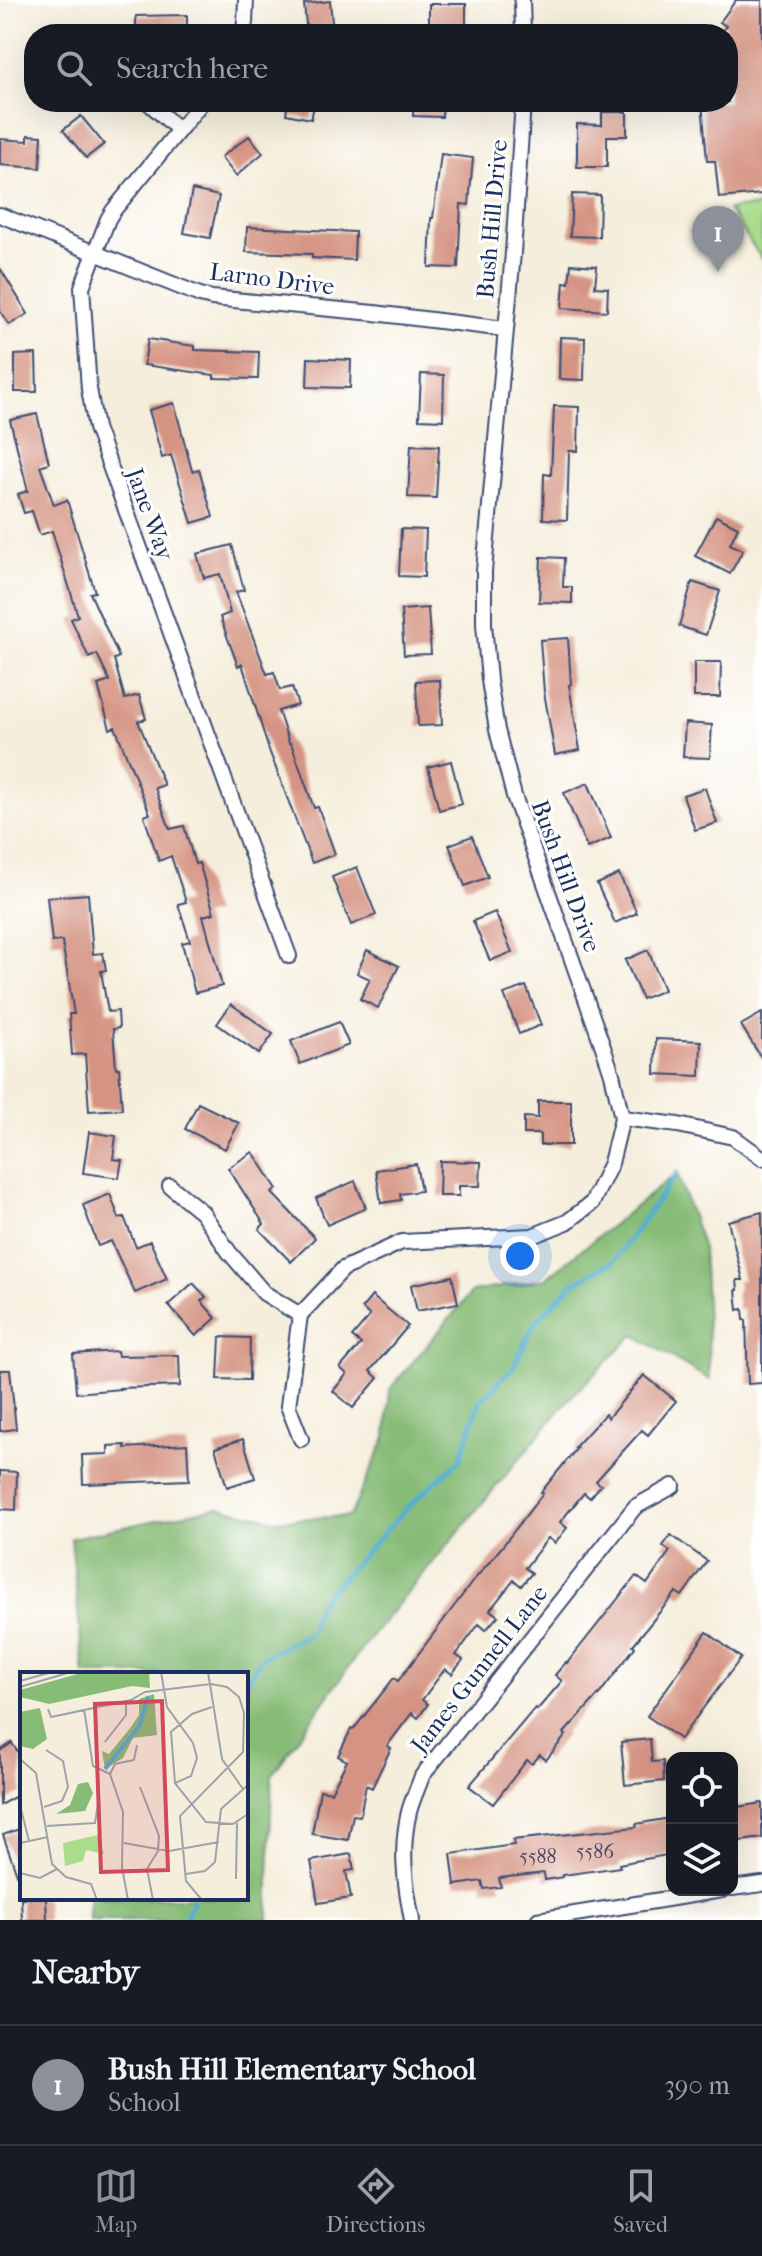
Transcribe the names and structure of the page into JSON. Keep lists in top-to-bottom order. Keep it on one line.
{"streets":{"street":["Bush Hill Drive","Larno Drive","Jane Way","James Gunnell Lane"]},"crossings":[["Bush Hill Drive","Larno Drive"],["Larno Drive","Jane Way"]],"house_numbers":["5586","5588"],"page":{"search":"Search here","pins":"1","heading":"Nearby","list":[{"mark":"1","name":"Bush Hill Elementary School","note":"School","value":"390 m"}],"nav":["Map","Directions","Saved"]}}
